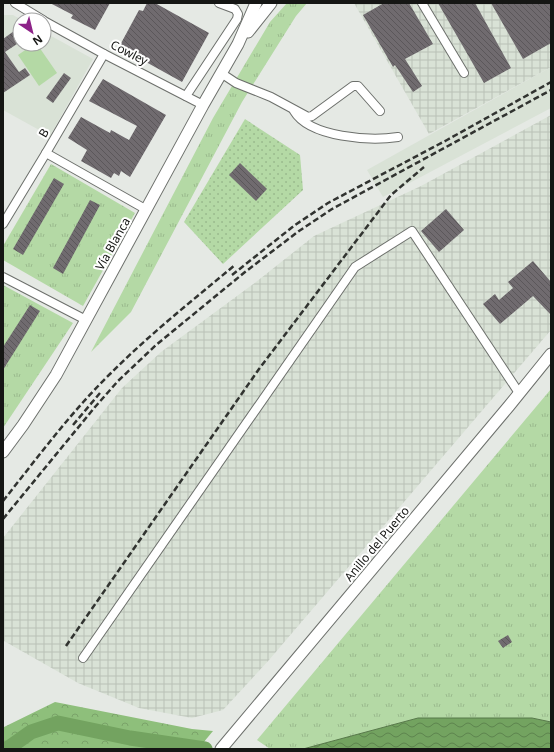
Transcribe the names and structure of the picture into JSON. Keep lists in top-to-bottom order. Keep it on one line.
{"streets":{"main road":["Vía Blanca","Anillo del Puerto"],"street":["Cowley","B"]},"crossings":[["Cowley","B"],["Cowley","Vía Blanca"]],"north":"bottom right"}
